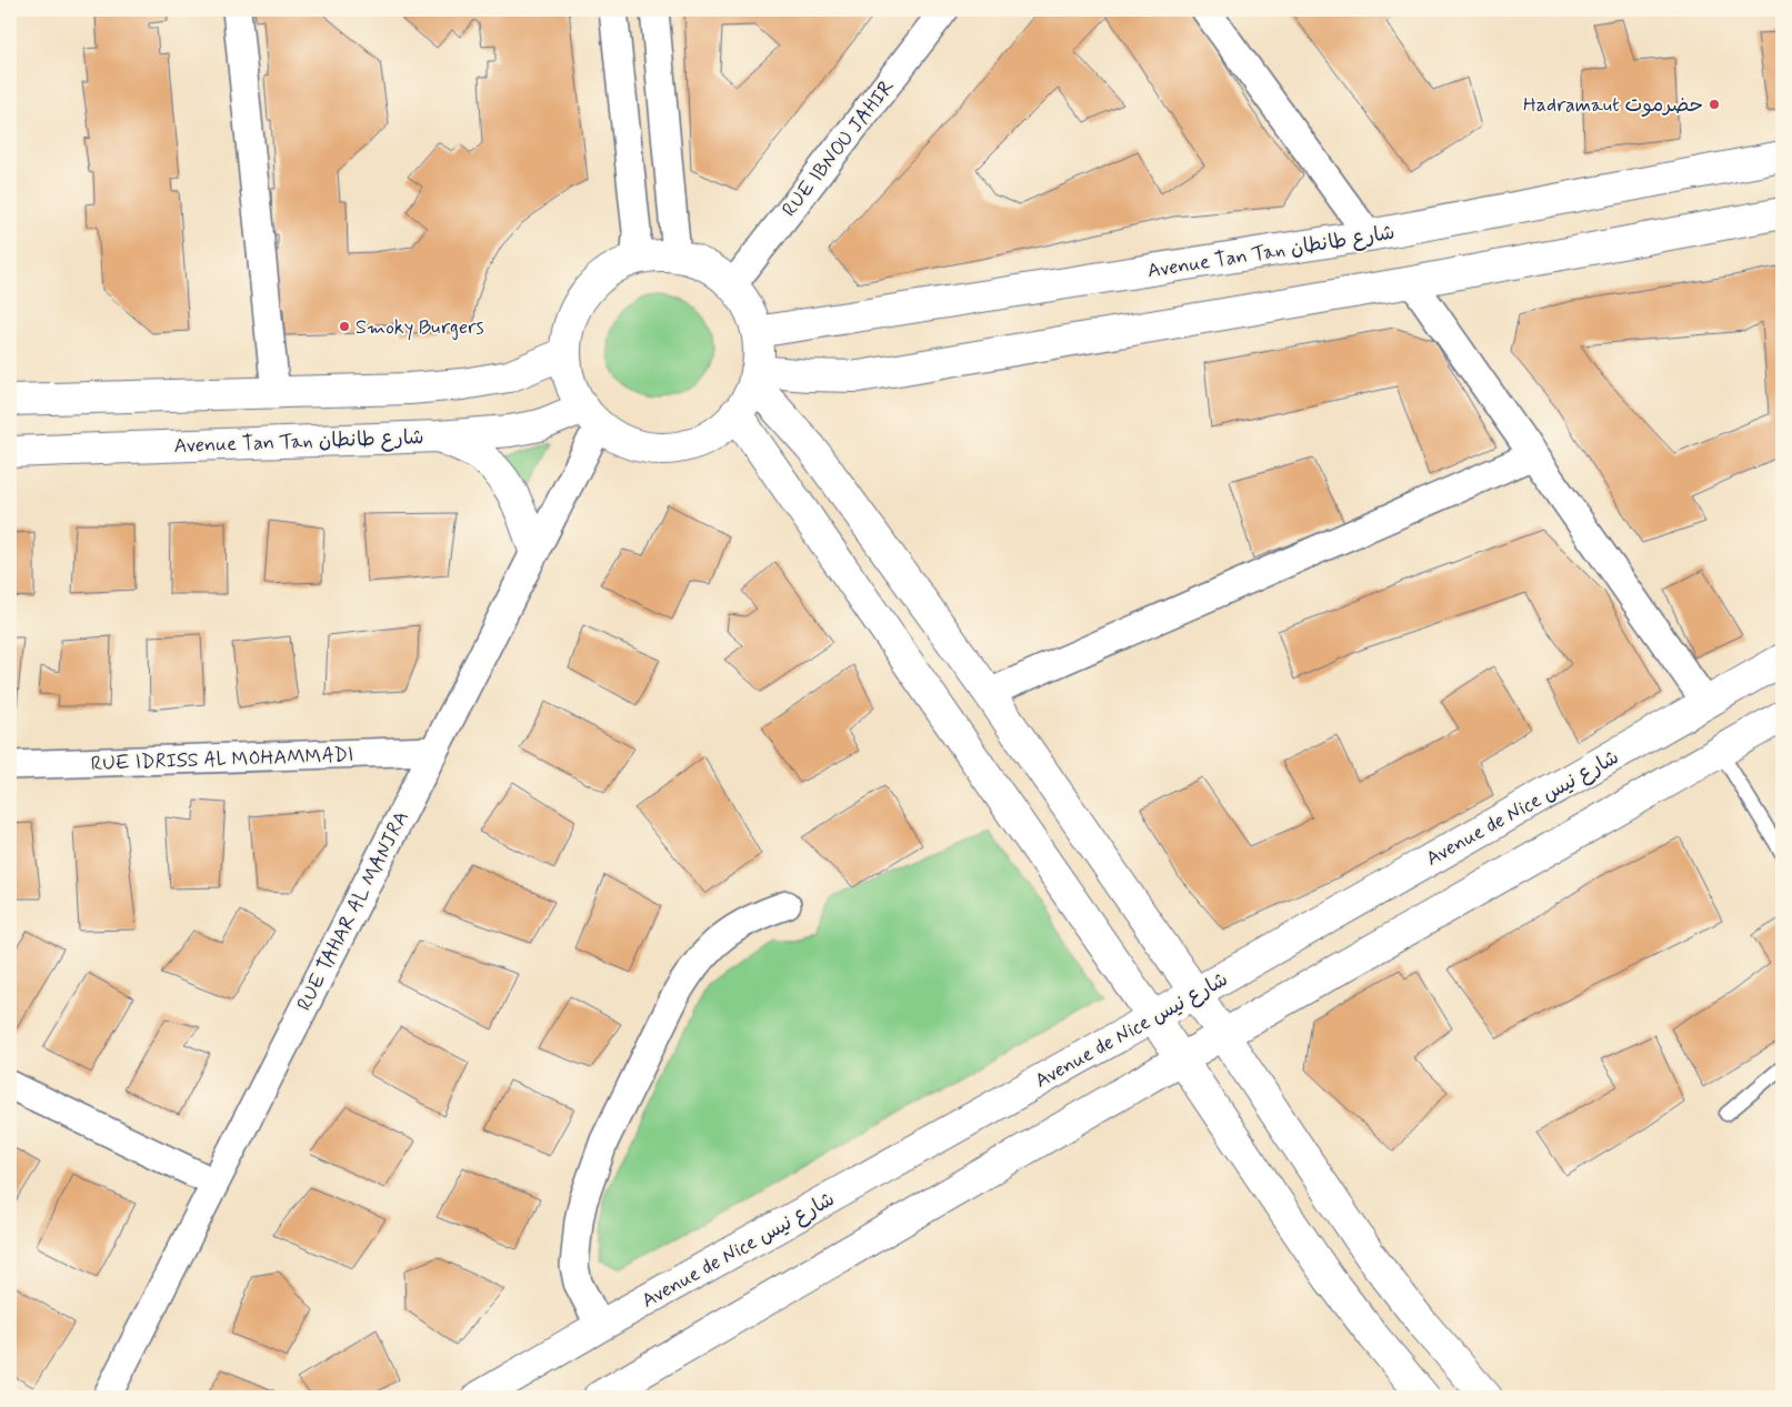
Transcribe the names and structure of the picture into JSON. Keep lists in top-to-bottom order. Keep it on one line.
{"streets":{"main road":["Avenue Tan Tan شارع طانطان","Avenue de Nice شارع نيس"],"street":["RUE IBNOU JAHIR","RUE IDRISS AL MOHAMMADI","RUE TAHAR AL MANJRA"]},"crossings":[["RUE IBNOU JAHIR","Avenue Tan Tan شارع طانطان"],["RUE IBNOU JAHIR","RUE TAHAR AL MANJRA"],["Avenue Tan Tan شارع طانطان","RUE TAHAR AL MANJRA"],["RUE IDRISS AL MOHAMMADI","RUE TAHAR AL MANJRA"]],"places":["Hadramaut حضرموت","Smoky Burgers"]}
